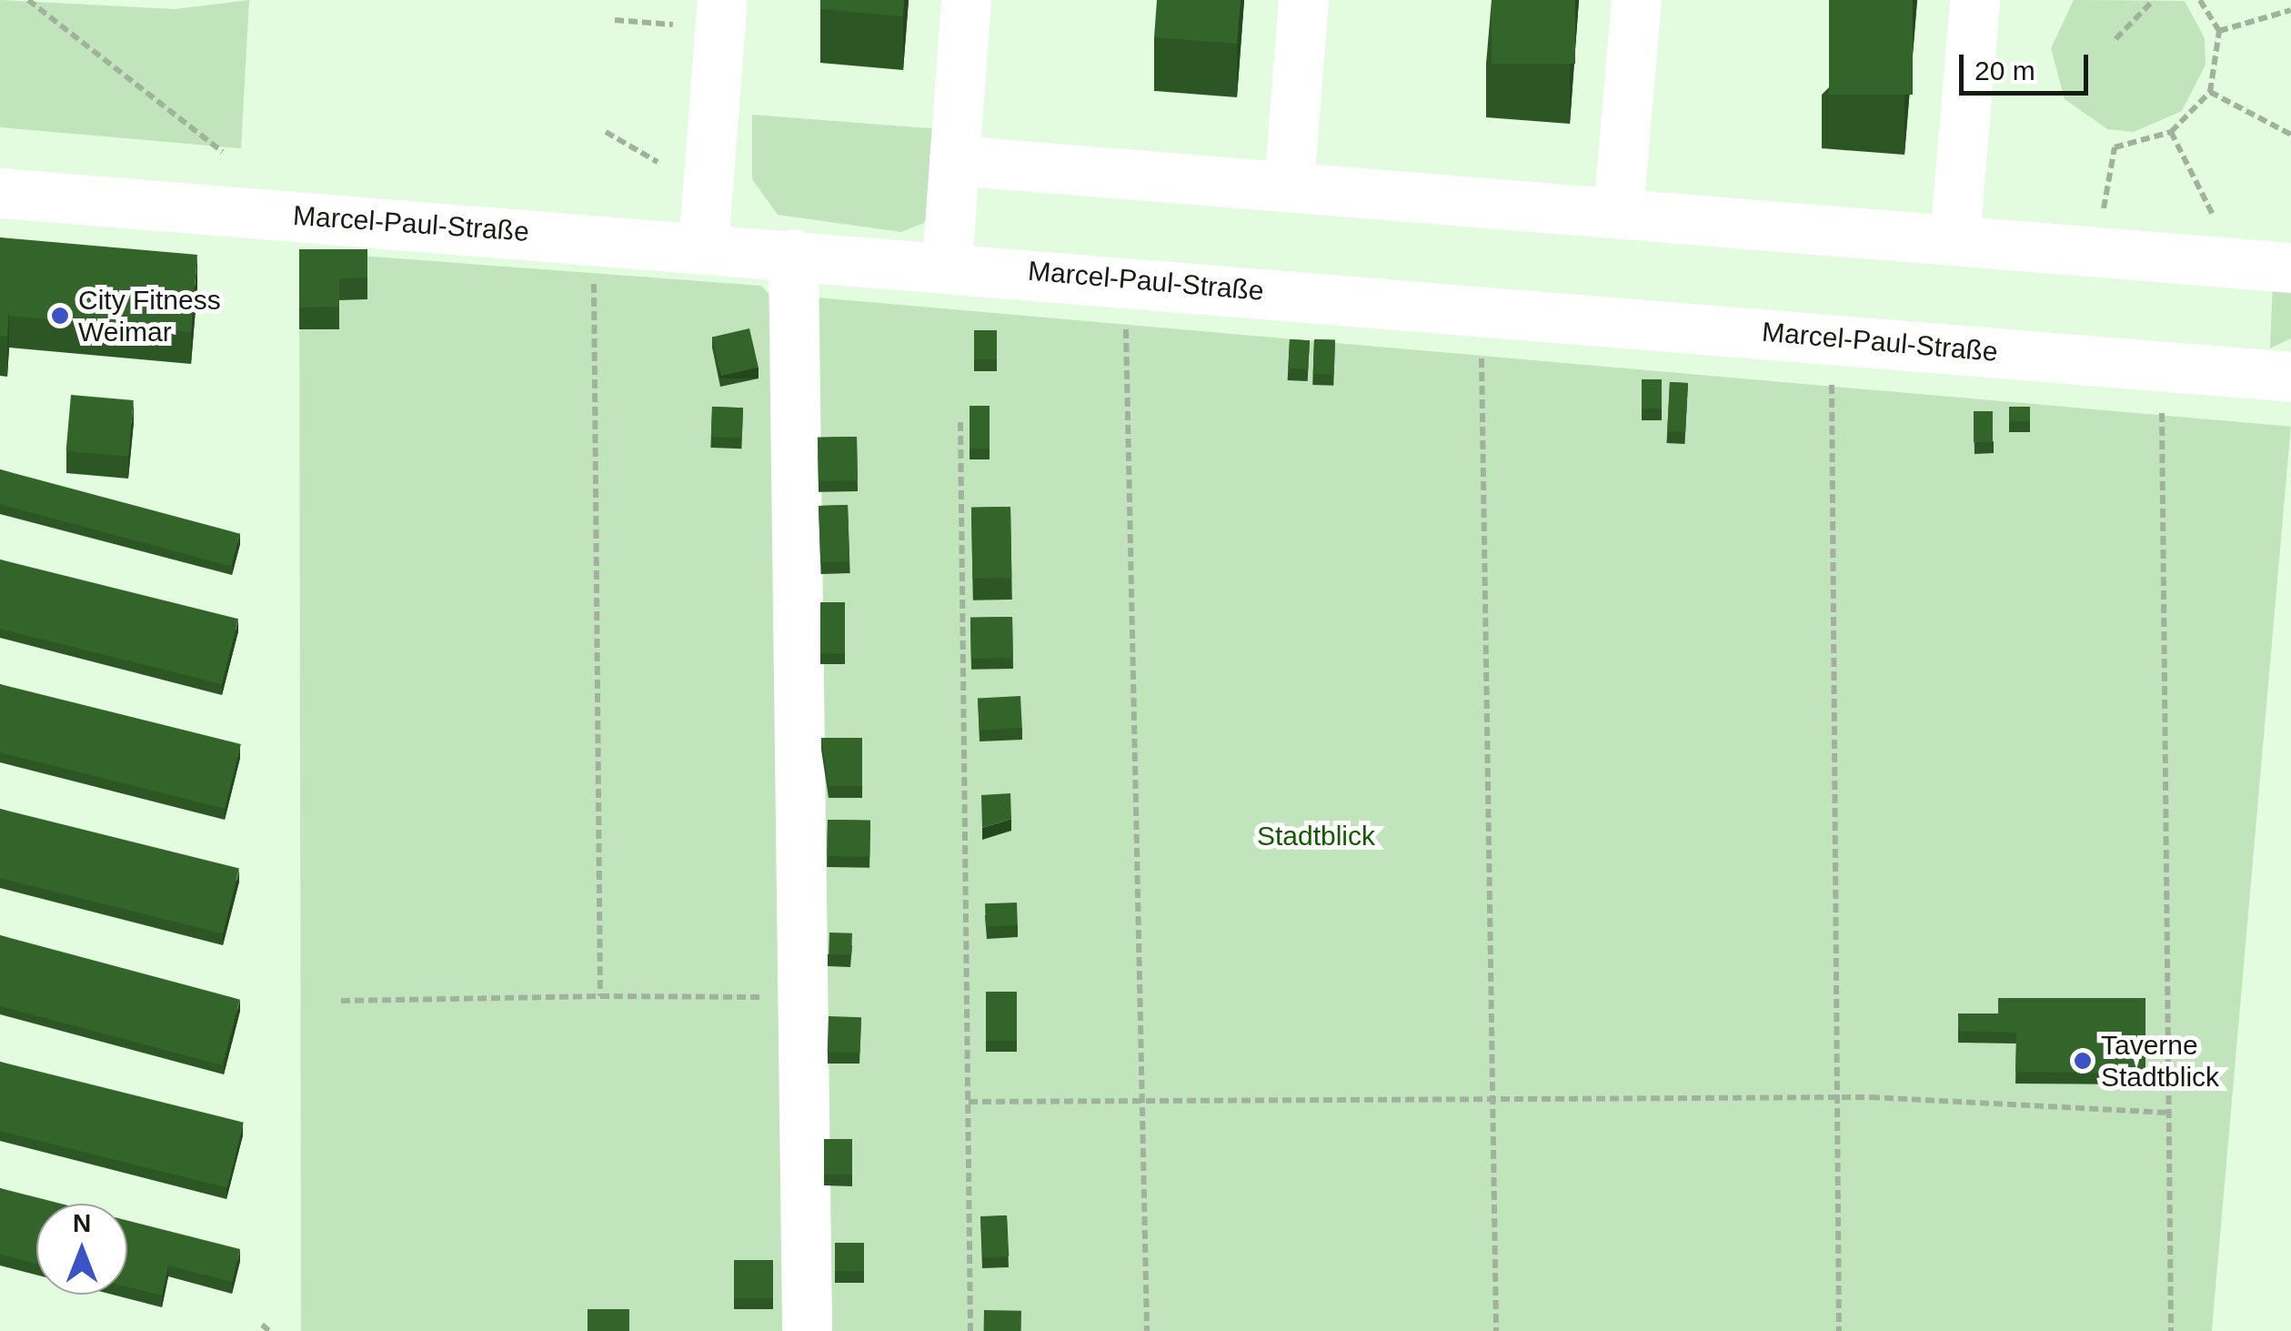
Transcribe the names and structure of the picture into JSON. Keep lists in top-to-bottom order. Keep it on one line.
{"streets":{"street":["Marcel-Paul-Straße"]},"parks":["Stadtblick"],"places":["City Fitness Weimar","Taverne Stadtblick"],"scale_bar":"20 m","north":"top"}
